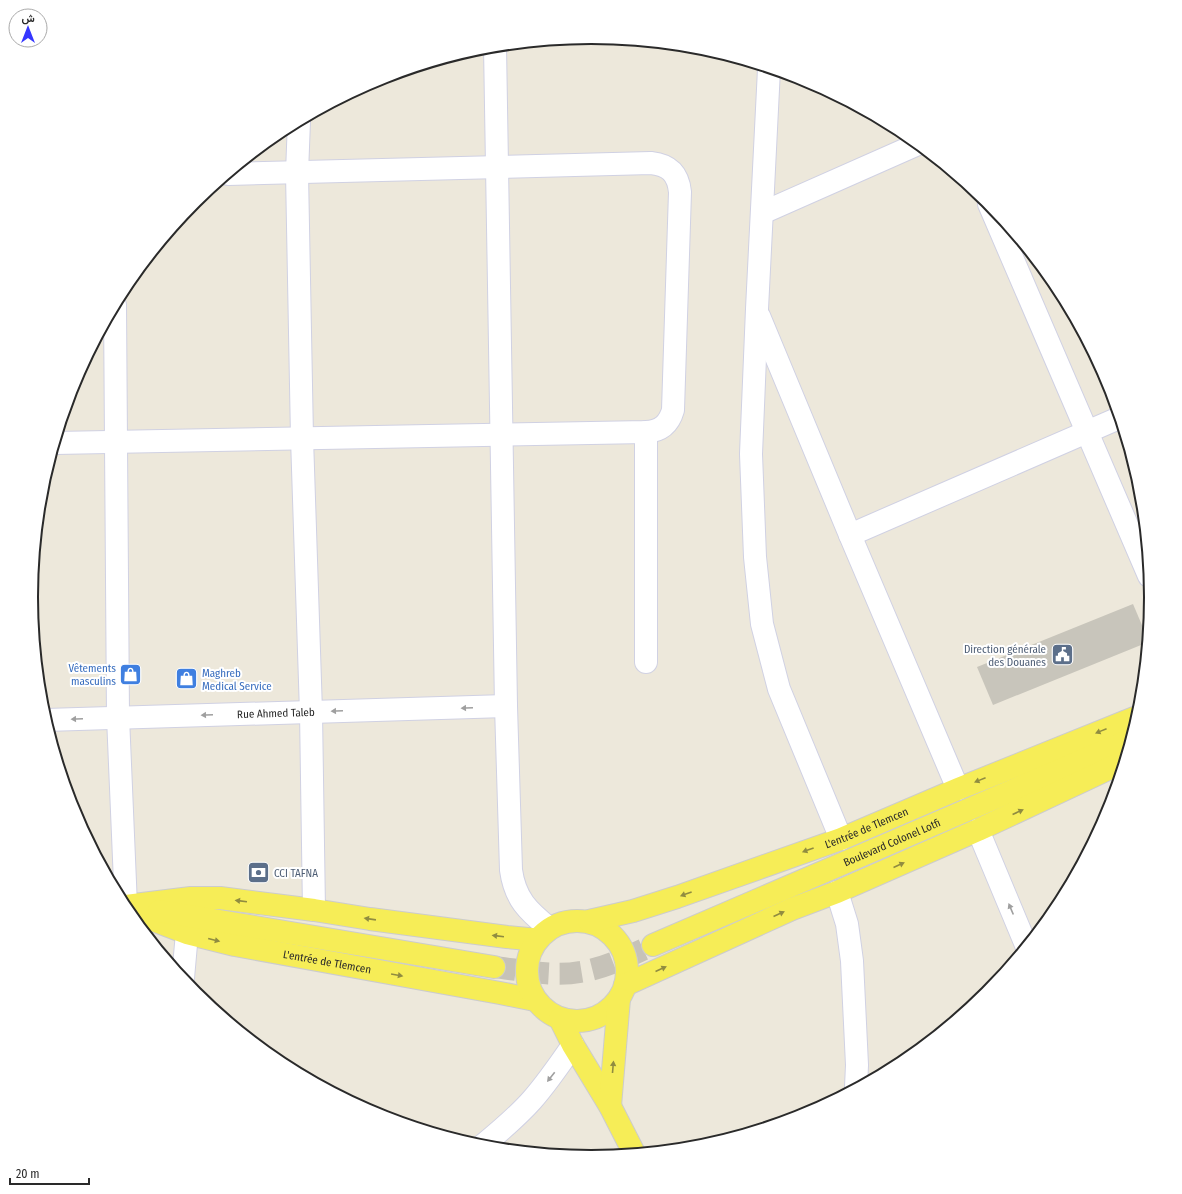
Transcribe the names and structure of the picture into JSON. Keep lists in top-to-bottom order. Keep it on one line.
{"streets":{"main road":["L'entrée de Tlemcen","Boulevard Colonel Lotfi"],"street":["Rue Ahmed Taleb"]},"one_way":["Rue Ahmed Taleb"],"places":{"public building":["Direction générale des Douanes"],"shop":["Vêtements masculins","Maghreb Medical Service"],"bank":["CCI TAFNA"]},"scale_bar":"20 m","north":"top"}
